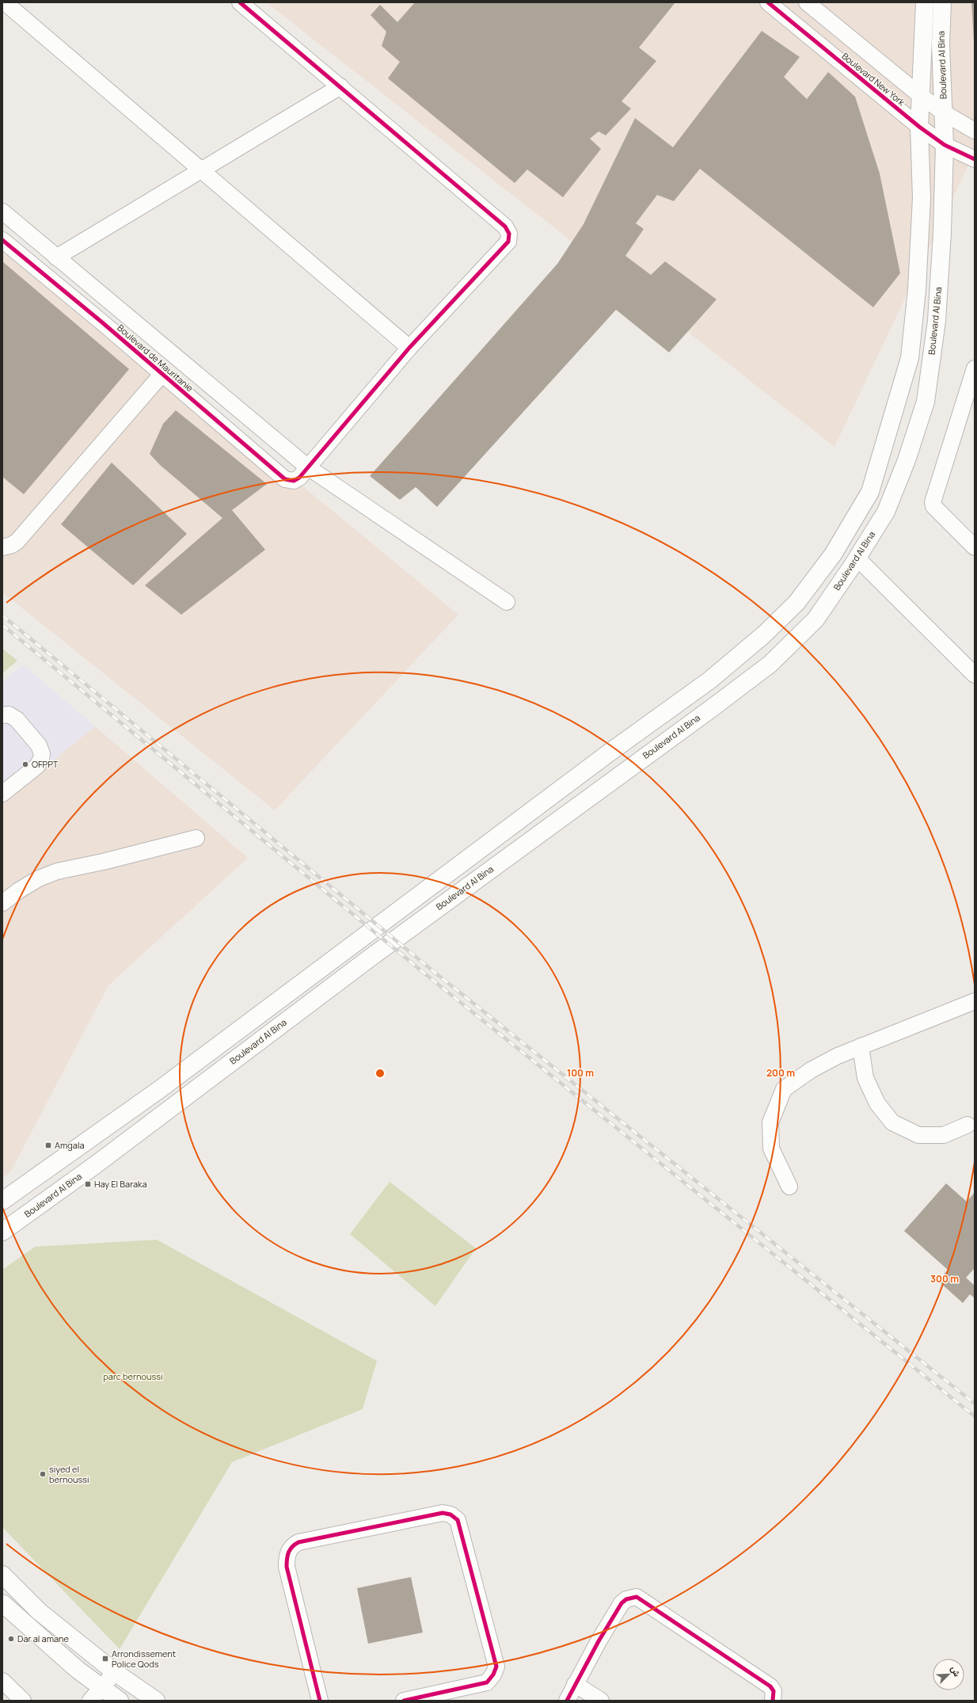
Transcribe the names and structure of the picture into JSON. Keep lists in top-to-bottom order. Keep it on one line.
{"streets":{"main road":["Boulevard Al Bina"],"street":["Boulevard New York","Boulevard de Mauritanie"]},"crossings":[["Boulevard Al Bina","Boulevard New York"]],"parks":["parc bernoussi"],"places":{"other":["OFPPT","siyed el bernoussi","Dar al amane"],"transit":["Amgala","Hay El Baraka","Arrondissement Police Qods"]},"north":"top right","rings":["100 m","200 m","300 m"]}
